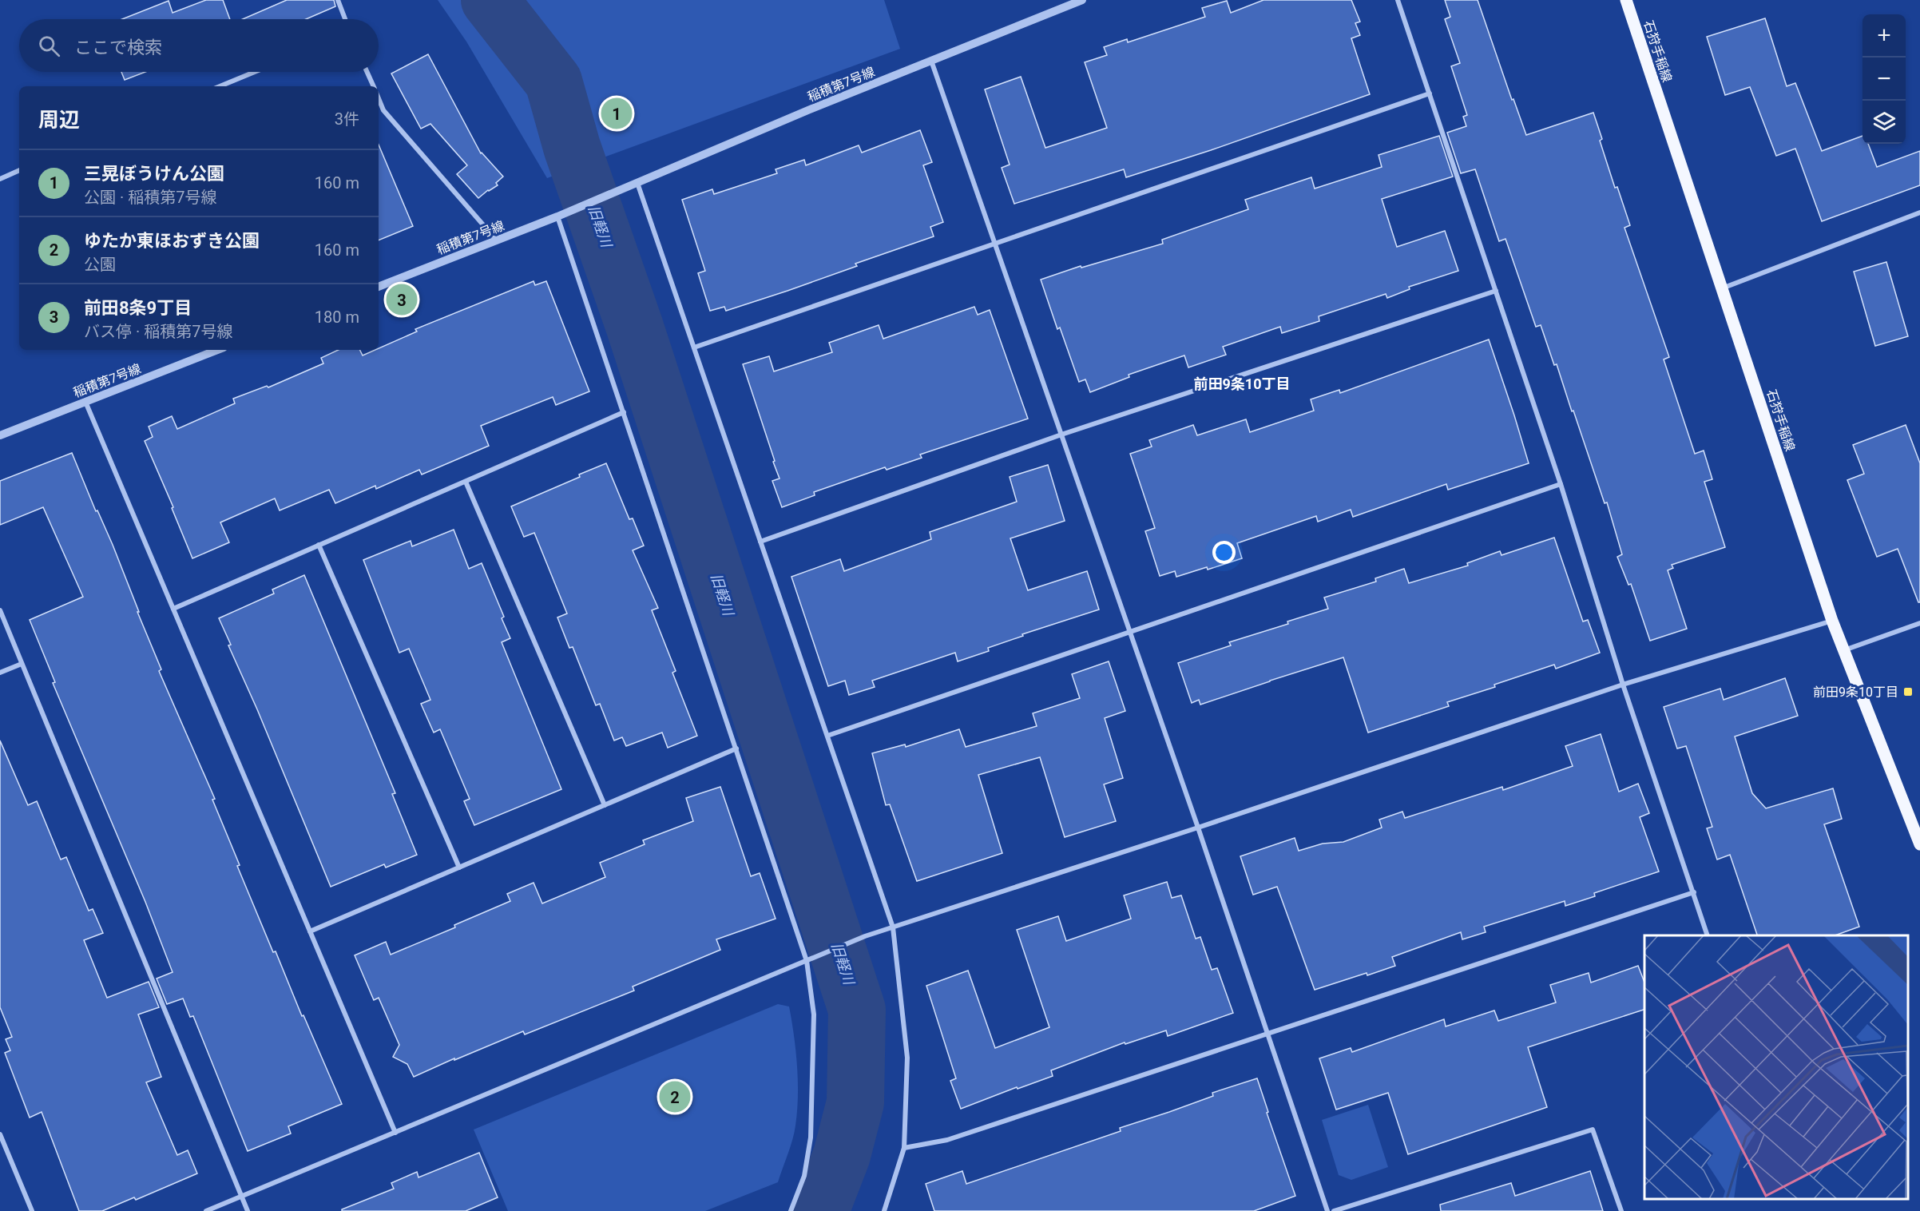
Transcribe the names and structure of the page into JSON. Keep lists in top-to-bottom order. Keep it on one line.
{"streets":{"main road":["石狩手稲線"],"street":["稲積第7号線"]},"districts":["前田9条10丁目"],"water":["旧軽川"],"places":{"transit":["前田9条10丁目"]},"page":{"map_buttons":["+","−"],"search":"ここで検索","heading":["周辺","3件"],"pins":["1","3","2"],"list":[{"mark":"1","name":"三晃ぼうけん公園","note":"公園 · 稲積第7号線","value":"160 m"},{"mark":"2","name":"ゆたか東ほおずき公園","note":"公園","value":"160 m"},{"mark":"3","name":"前田8条9丁目","note":"バス停 · 稲積第7号線","value":"180 m"}]}}
